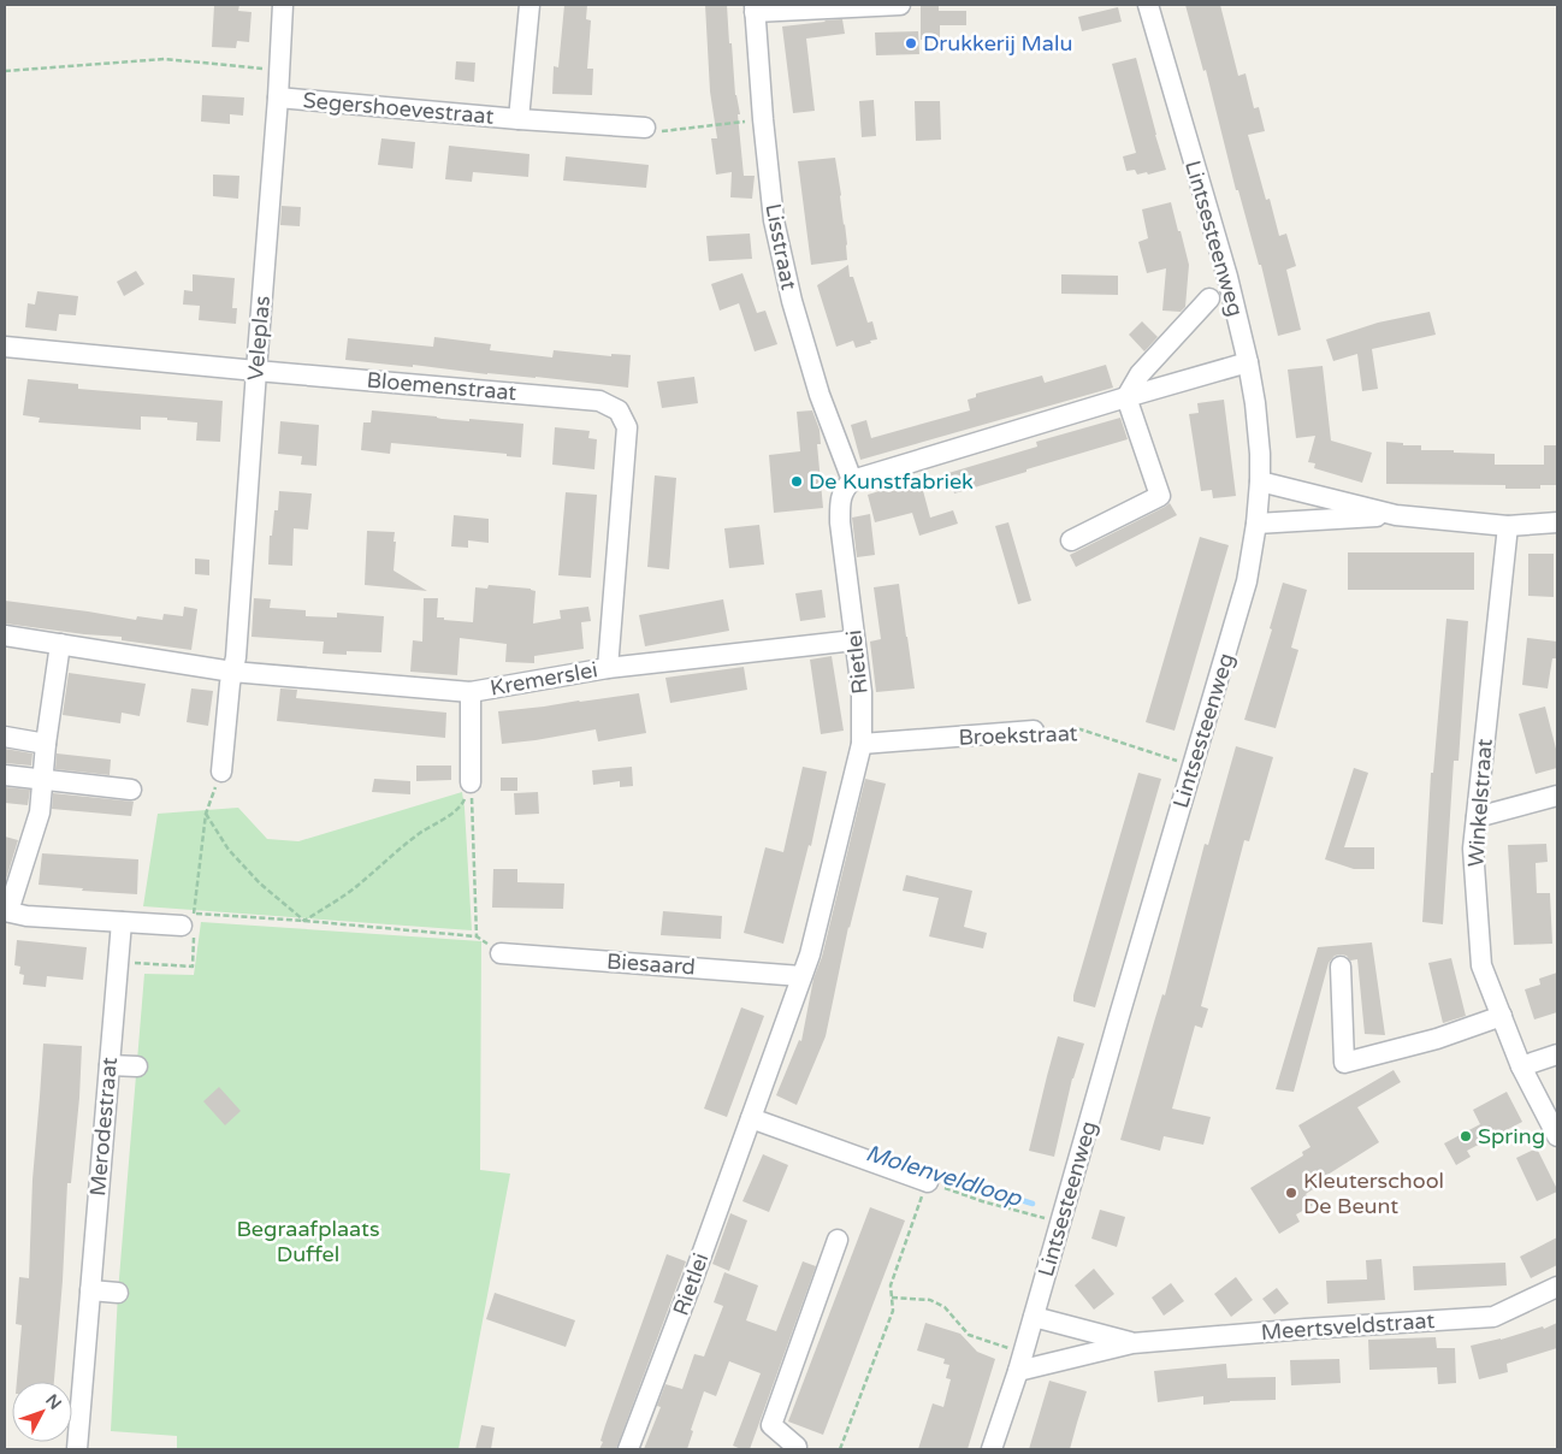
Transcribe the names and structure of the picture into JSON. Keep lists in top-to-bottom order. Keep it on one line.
{"streets":{"street":["Segershoevestraat","Lintsesteenweg","Lisstraat","Veleplas","Bloemenstraat","Rietlei","Kremerslei","Broekstraat","Winkelstraat","Biesaard","Merodestraat","Meertsveldstraat"]},"crossings":[["Segershoevestraat","Veleplas"],["Lintsesteenweg","Broekstraat"],["Lintsesteenweg","Meertsveldstraat"],["Lisstraat","Rietlei"],["Veleplas","Bloemenstraat"],["Veleplas","Kremerslei"],["Bloemenstraat","Kremerslei"],["Rietlei","Kremerslei"],["Rietlei","Broekstraat"],["Rietlei","Biesaard"]],"water":["Molenveldloop"],"parks":["Begraafplaats Duffel"],"places":["Drukkerij Malu","De Kunstfabriek","Spring","Kleuterschool De Beunt"],"north":"top right"}
